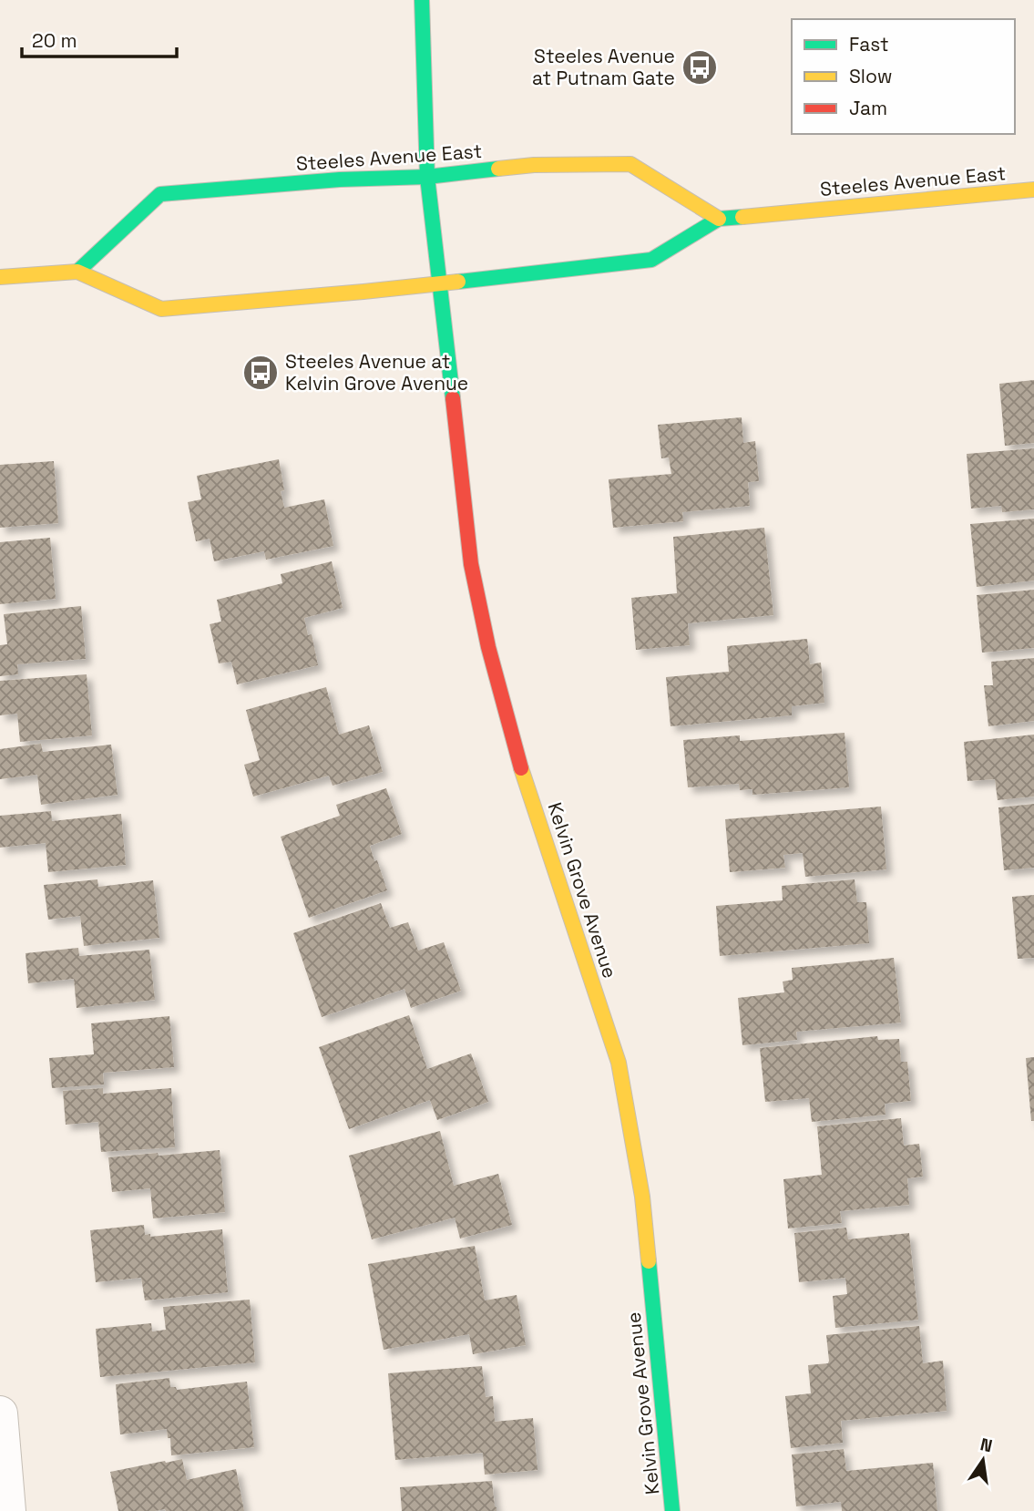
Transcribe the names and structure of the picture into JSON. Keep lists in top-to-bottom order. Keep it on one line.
{"streets":{"main road":["Steeles Avenue East","Kelvin Grove Avenue"]},"crossings":[["Steeles Avenue East","Kelvin Grove Avenue"]],"places":{"bus stop":["Steeles Avenue at Putnam Gate","Steeles Avenue at Kelvin Grove Avenue"]},"legend":["Fast","Slow","Jam"],"scale_bar":"20 m","north":"top"}
